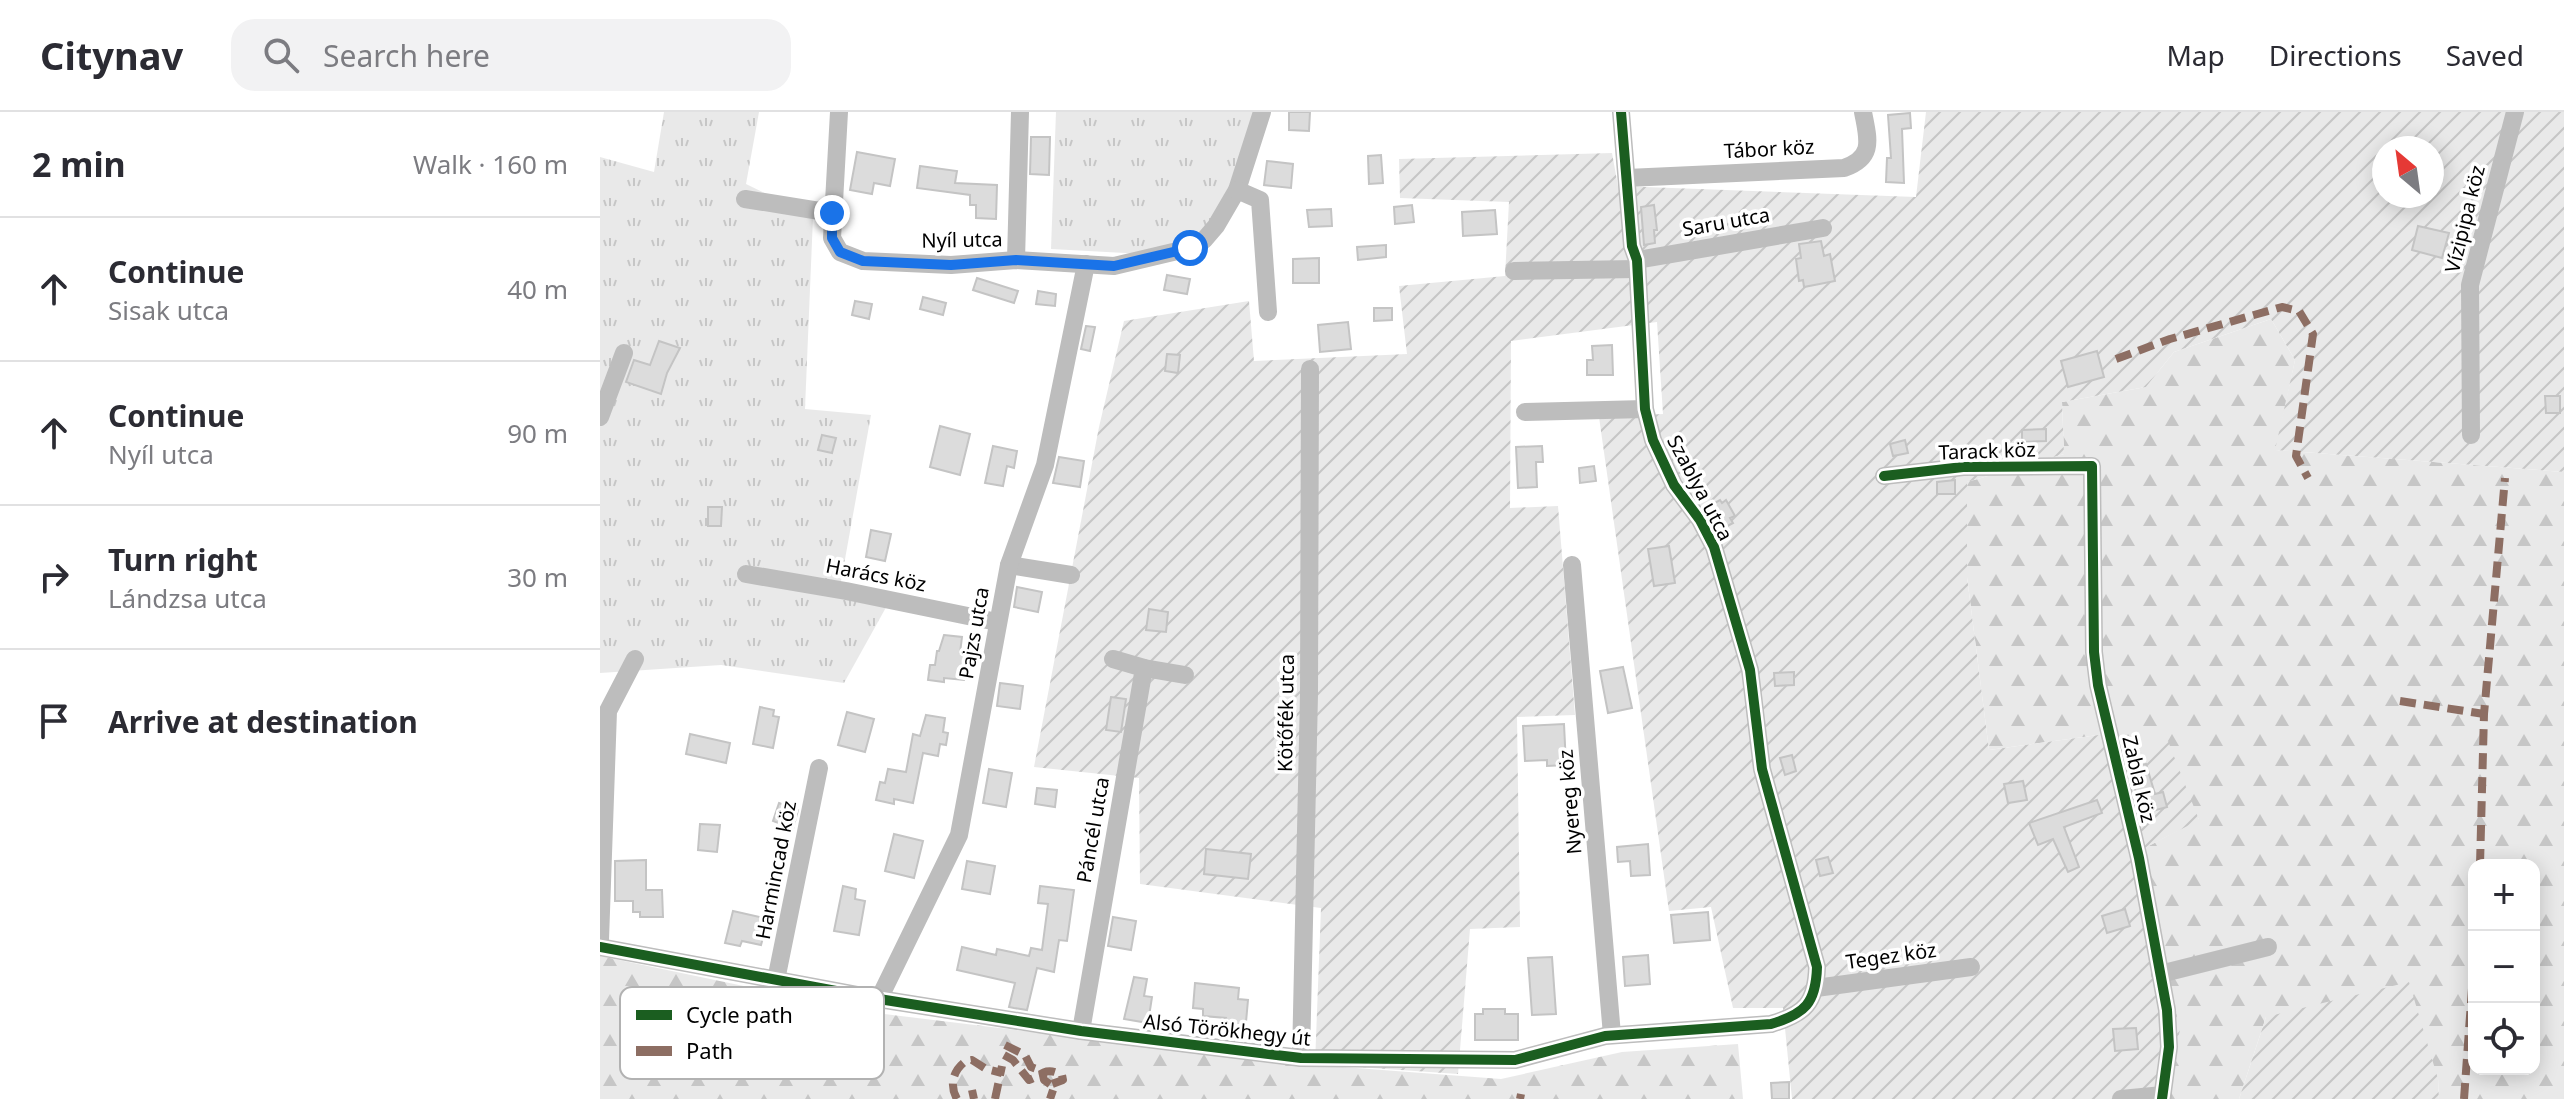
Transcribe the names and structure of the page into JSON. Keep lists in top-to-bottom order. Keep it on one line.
{"streets":{"street":["Tábor köz","Vízipipa köz","Saru utca","Nyíl utca","Tarack köz","Szablya utca","Harács köz","Pajzs utca","Kötőfék utca","Zabla köz","Nyereg köz","Páncél utca","Harmincad köz","Tegez köz","Alsó Törökhegy út"]},"crossings":[["Tábor köz","Szablya utca"],["Saru utca","Szablya utca"],["Nyíl utca","Pajzs utca"],["Tarack köz","Zabla köz"],["Szablya utca","Tegez köz"],["Szablya utca","Alsó Törökhegy út"],["Harács köz","Pajzs utca"],["Kötőfék utca","Alsó Törökhegy út"],["Nyereg köz","Alsó Törökhegy út"],["Páncél utca","Alsó Törökhegy út"],["Harmincad köz","Alsó Törökhegy út"],["Tegez köz","Alsó Törökhegy út"]],"legend":["Cycle path","Path"],"north":"top left","page":{"header":"Citynav","search":"Search here","nav":["Map","Directions","Saved"],"heading":["2 min","Walk · 160 m"],"list":[["Continue","Sisak utca","40 m"],["Continue","Nyíl utca","90 m"],["Turn right","Lándzsa utca","30 m"],"Arrive at destination"],"map_buttons":["+","−"]}}
